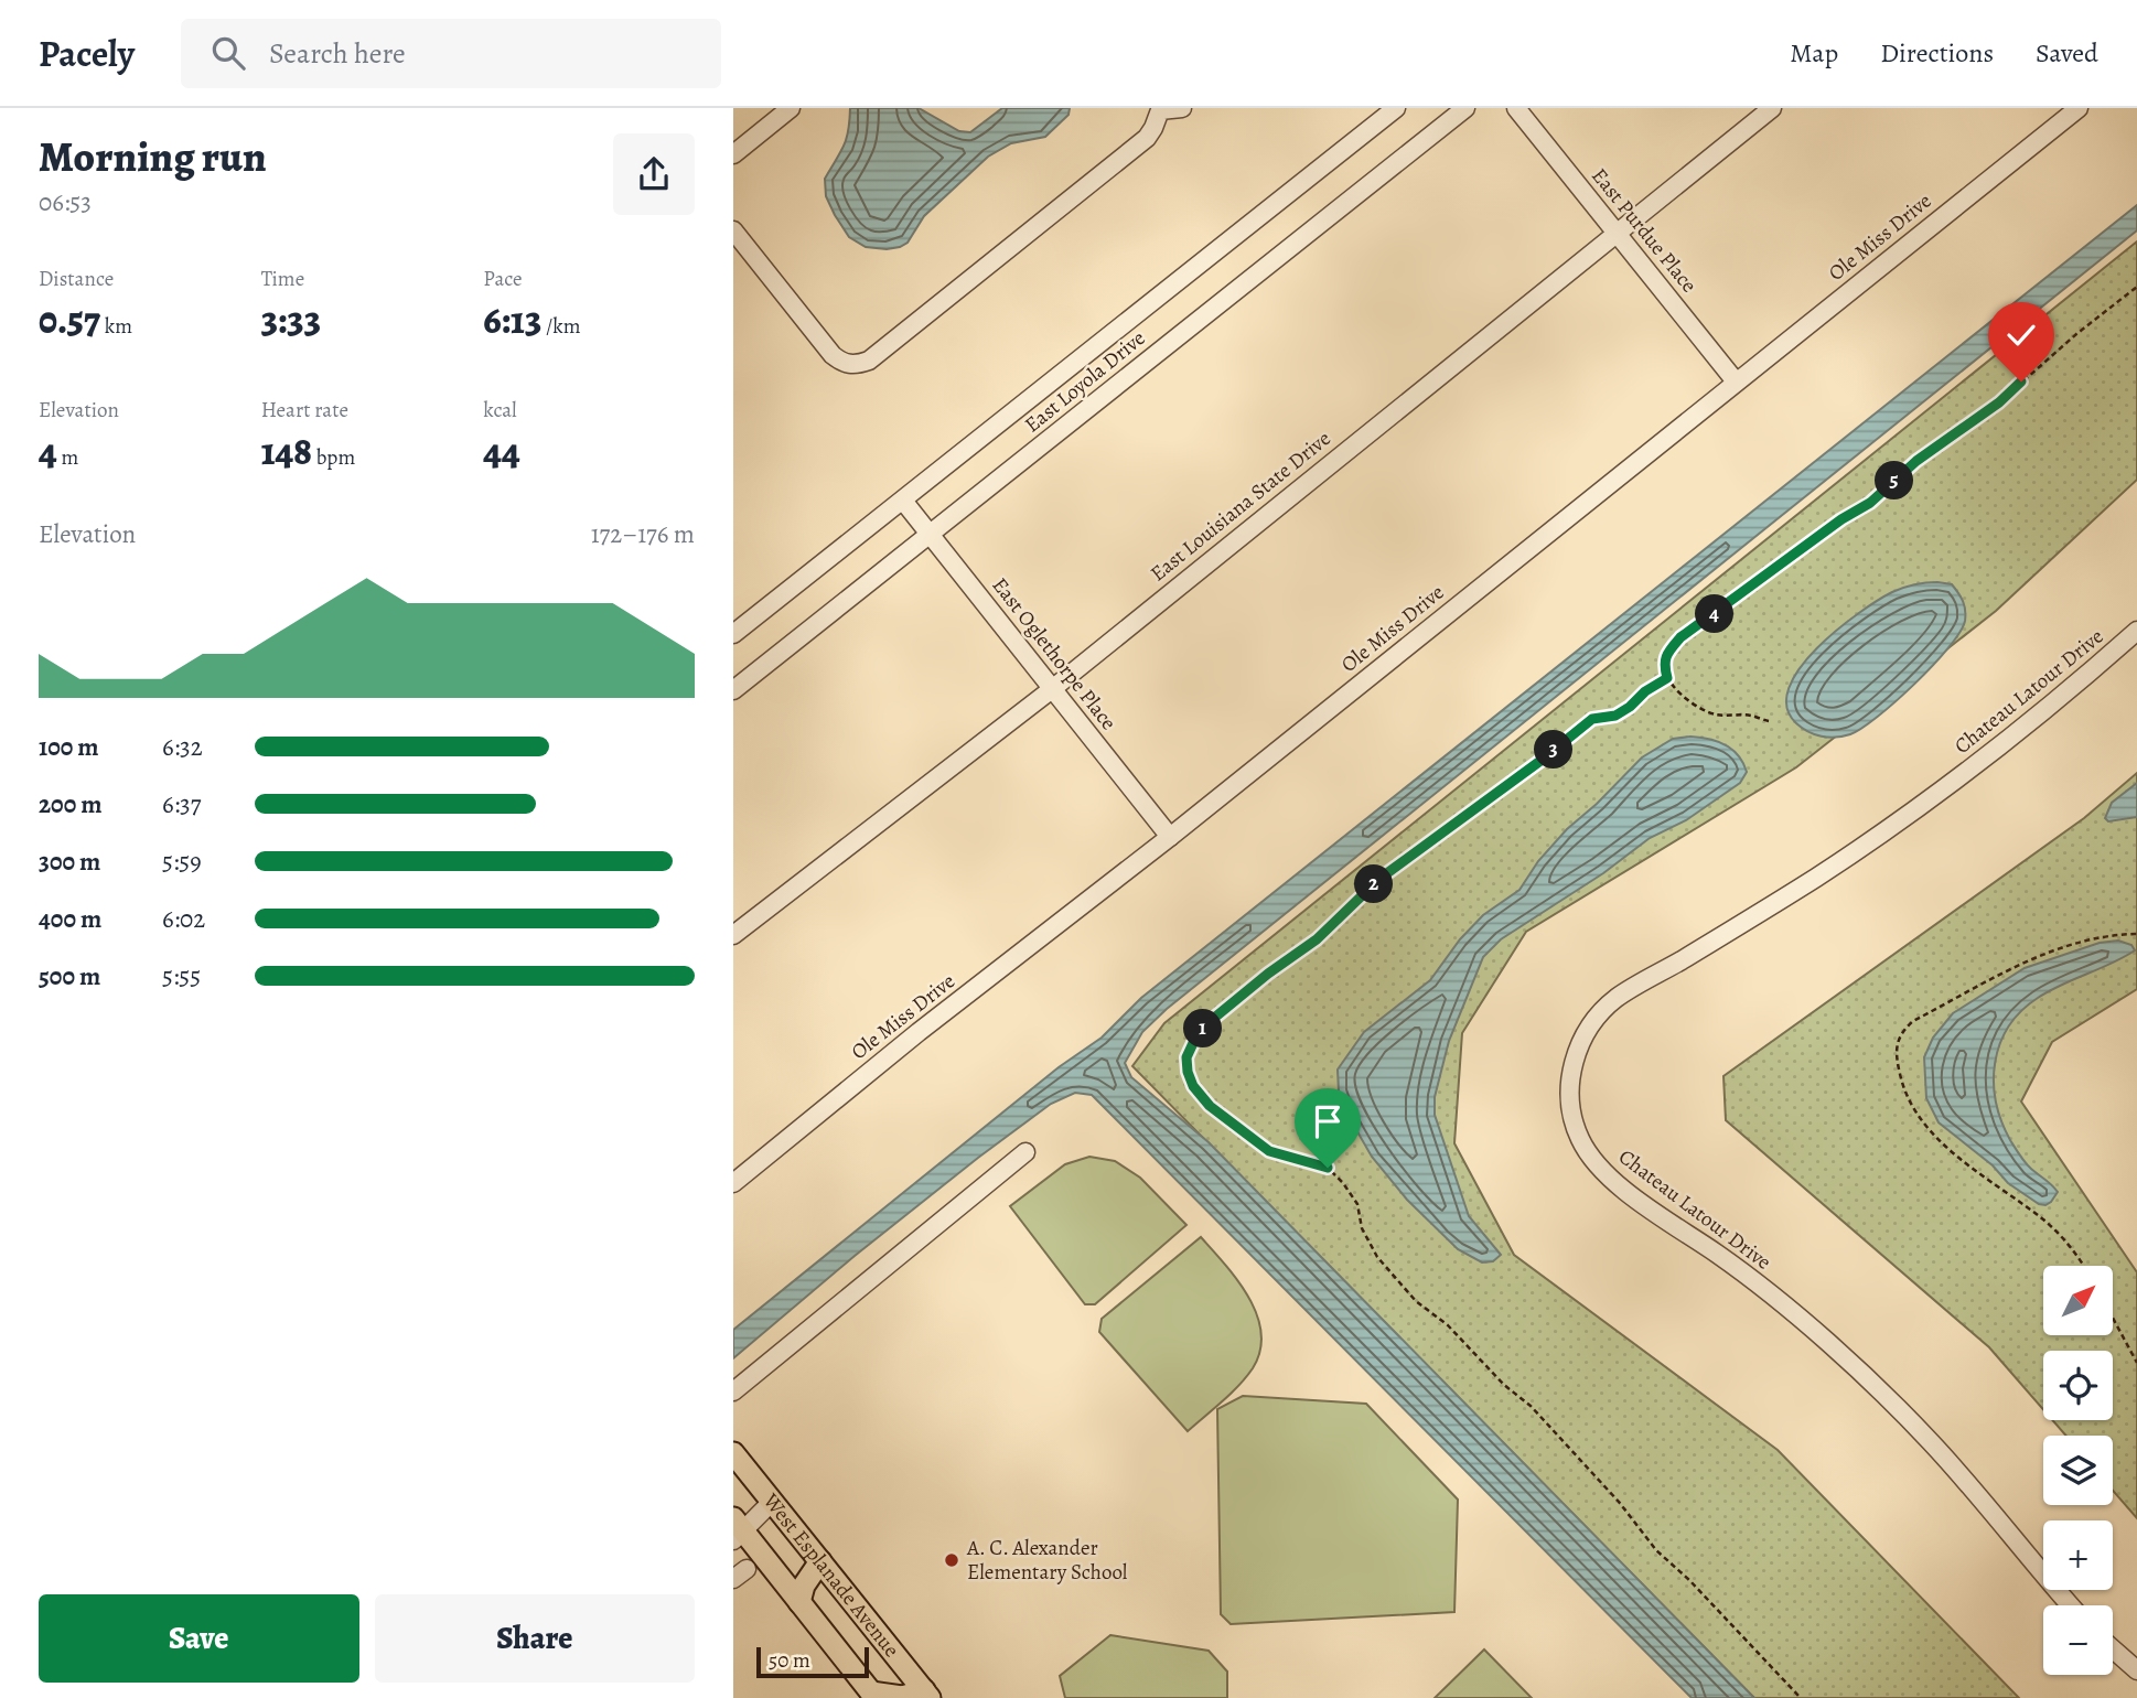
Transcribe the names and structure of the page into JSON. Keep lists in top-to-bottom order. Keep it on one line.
{"streets":{"main road":["West Esplanade Avenue"],"street":["East Purdue Place","Ole Miss Drive","East Loyola Drive","East Louisiana State Drive","East Oglethorpe Place","Chateau Latour Drive"]},"crossings":[["East Purdue Place","Ole Miss Drive"],["East Purdue Place","East Louisiana State Drive"],["Ole Miss Drive","East Oglethorpe Place"],["East Loyola Drive","East Oglethorpe Place"],["East Louisiana State Drive","East Oglethorpe Place"]],"places":["A. C. Alexander Elementary School"],"scale_bar":"50 m","north":"top right","page":{"header":"Pacely","search":"Search here","nav":["Map","Directions","Saved"],"heading":["Morning run","06:53"],"stats":[["Distance","0.57 km"],["Time","3:33"],["Pace","6:13 /km"],["Elevation","4 m"],["Heart rate","148 bpm"],["kcal","44"]],"pins":["5","4","3","2","1"],"chart":["Elevation","172–176 m"],"list":[{"name":"100 m","note":"6:32"},{"name":"200 m","note":"6:37"},{"name":"300 m","note":"5:59"},{"name":"400 m","note":"6:02"},{"name":"500 m","note":"5:55"}],"map_buttons":["+","−"],"buttons":["Save","Share"],"scale":"50 m"}}
